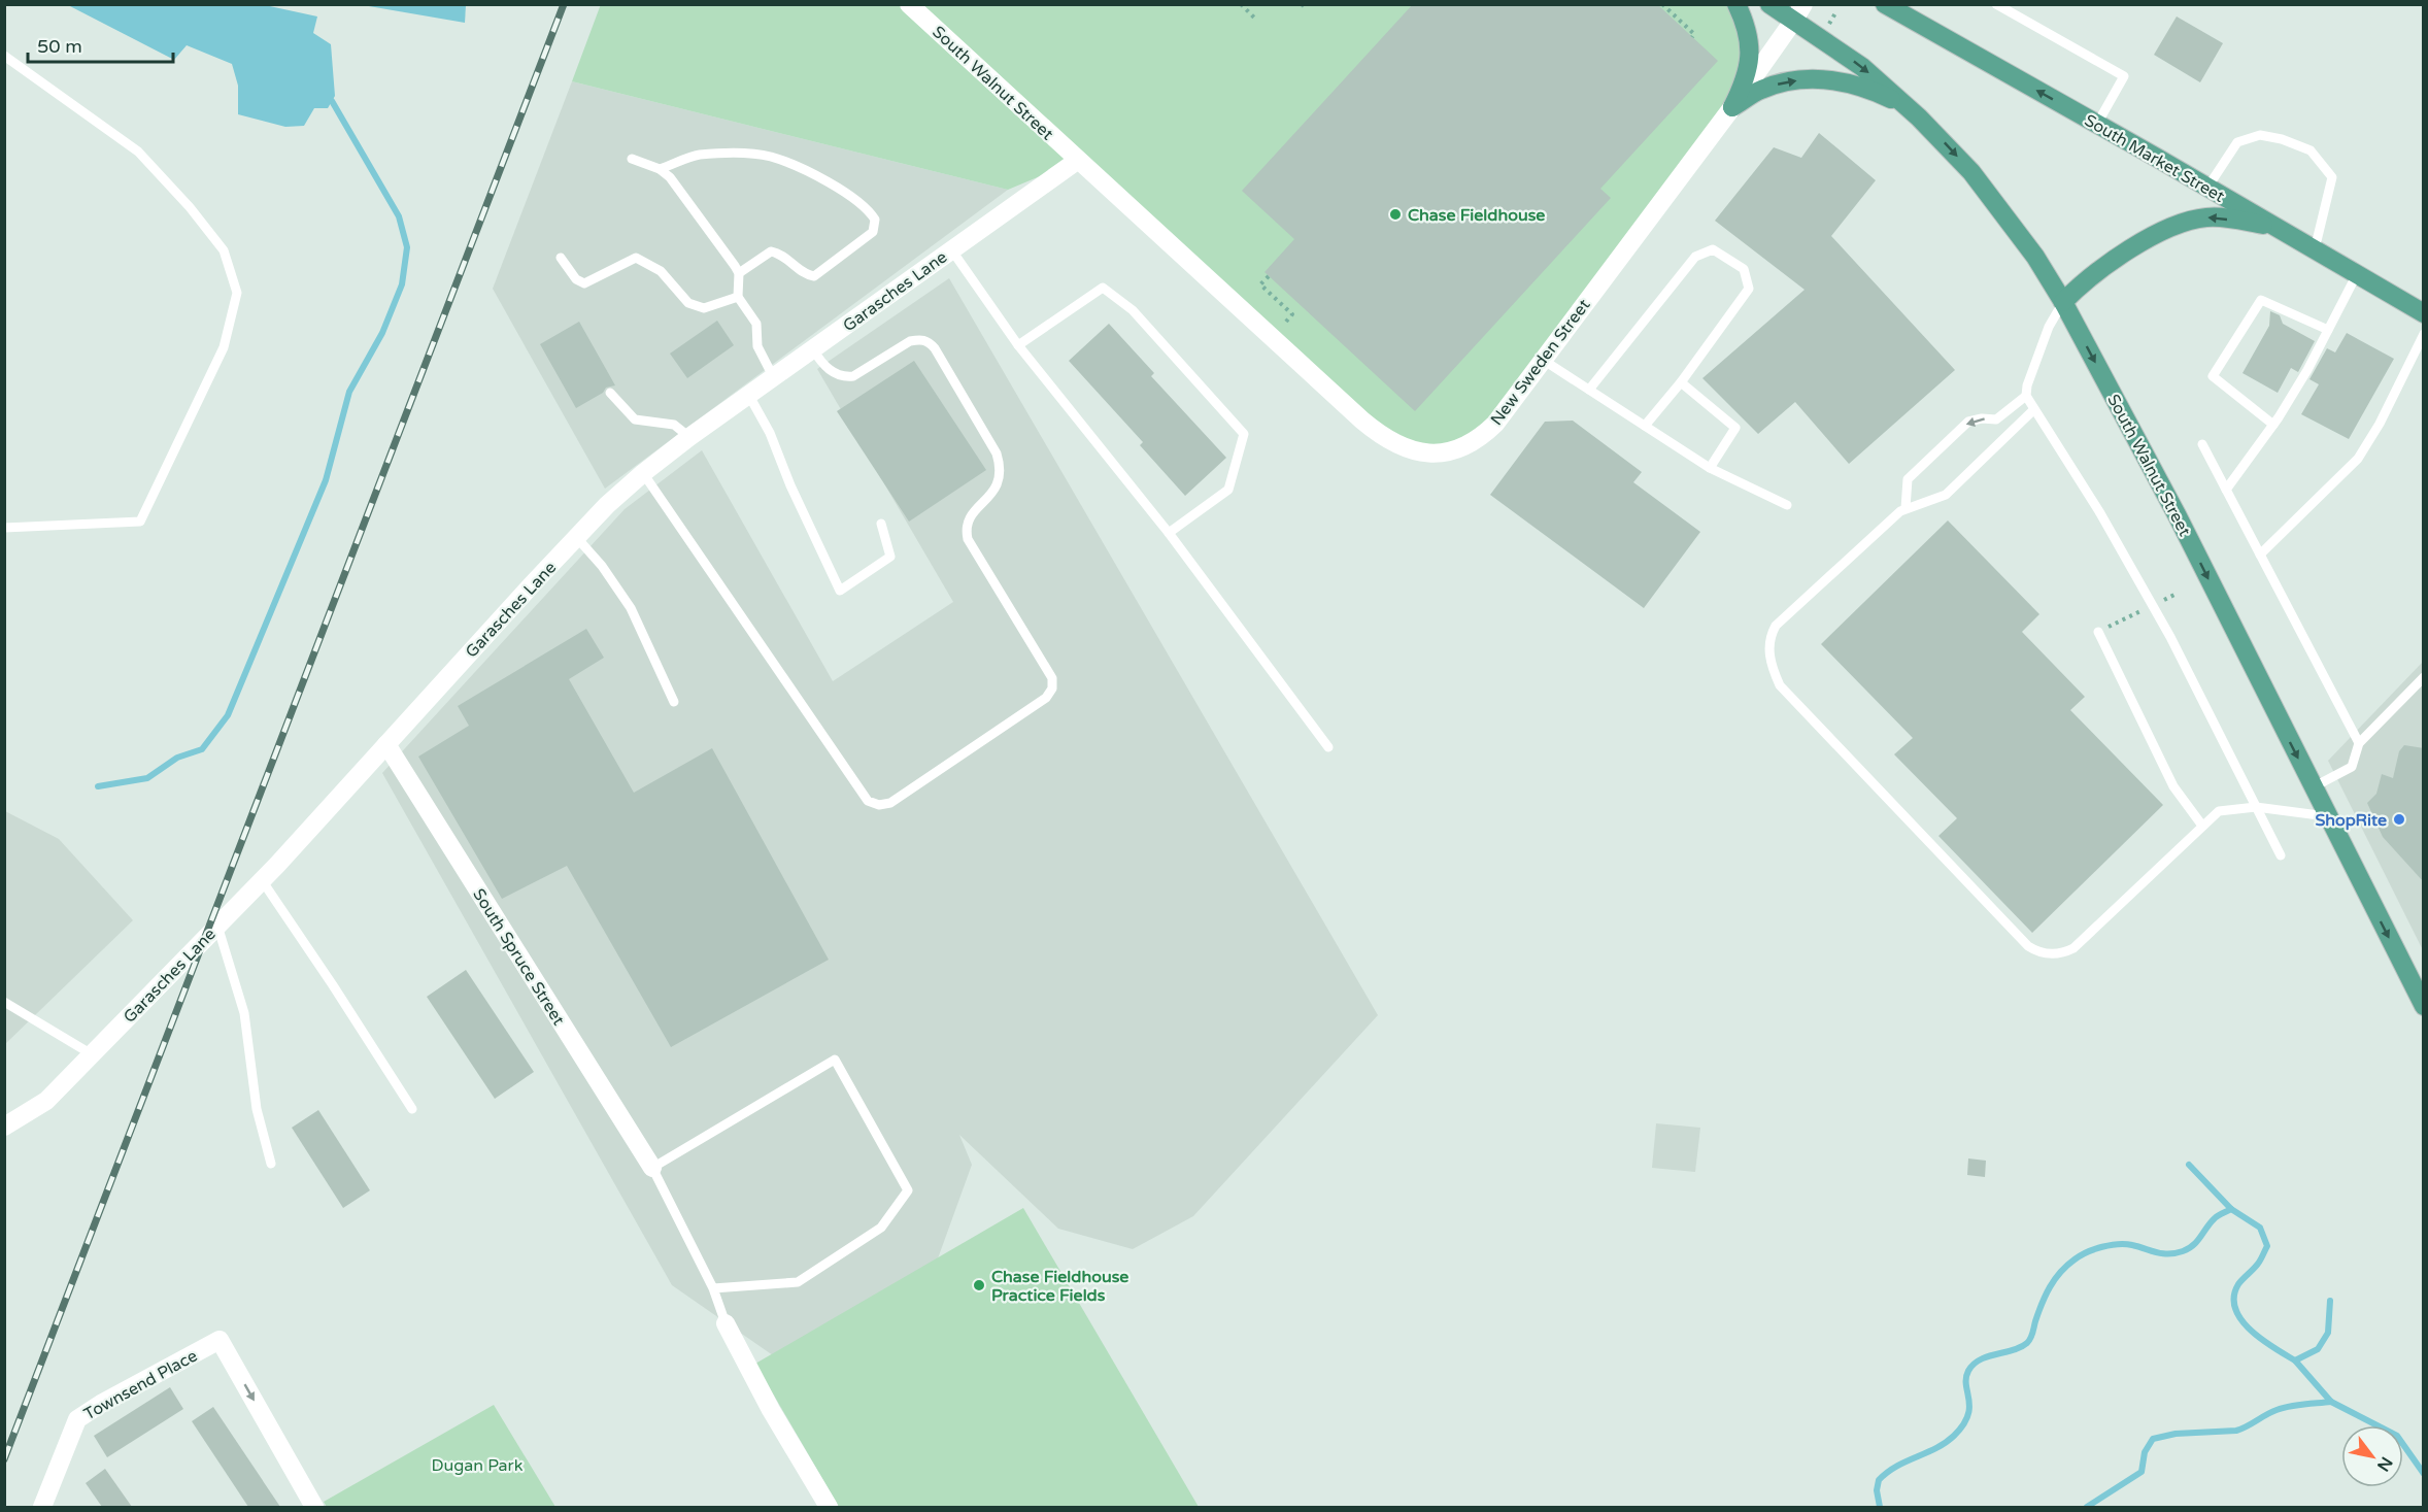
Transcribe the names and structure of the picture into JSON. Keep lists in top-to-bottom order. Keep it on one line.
{"streets":{"main road":["South Walnut Street","South Market Street"],"street":["Garasches Lane","New Sweden Street","South Spruce Street","Townsend Place"]},"crossings":[["South Walnut Street","Garasches Lane"],["South Walnut Street","New Sweden Street"],["Garasches Lane","New Sweden Street"],["Garasches Lane","South Spruce Street"]],"one_way":["South Walnut Street","South Market Street"],"parks":["Dugan Park"],"places":["Chase Fieldhouse","ShopRite","Chase Fieldhouse Practice Fields"],"scale_bar":"50 m","north":"bottom right"}
